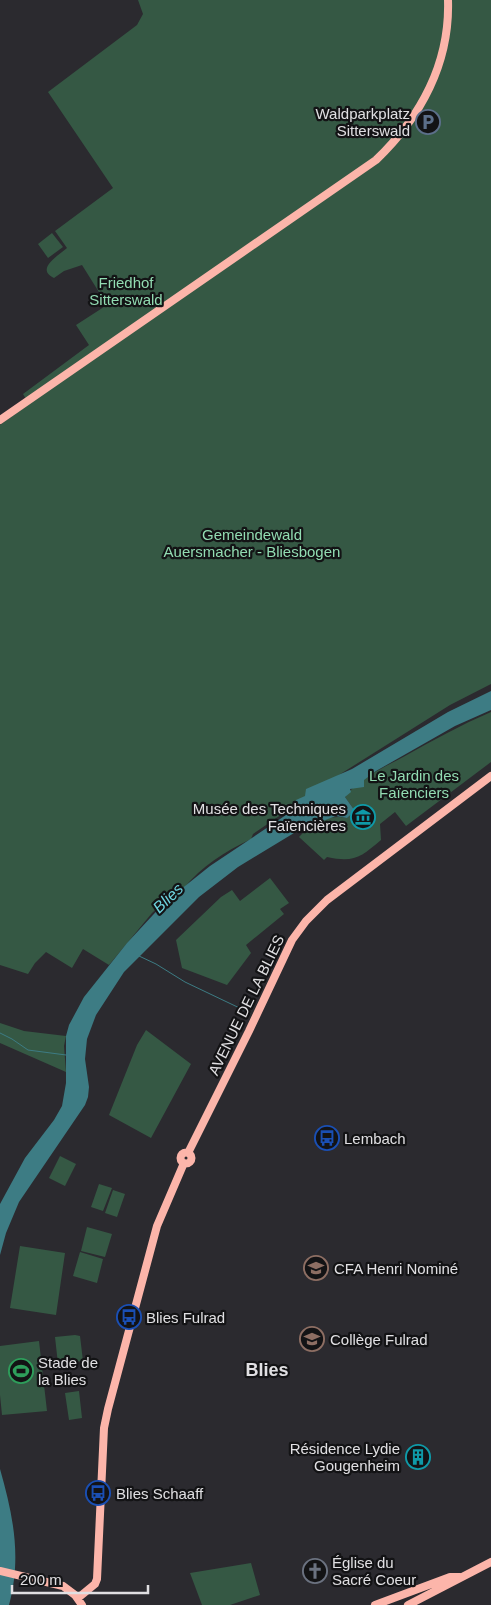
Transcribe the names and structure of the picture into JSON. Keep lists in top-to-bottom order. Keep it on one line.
{"streets":{"main road":["AVENUE DE LA BLIES"]},"districts":["Blies"],"water":["Blies"],"parks":["Friedhof Sitterswald","Gemeindewald Auersmacher - Bliesbogen","Le Jardin des Faïenciers"],"places":{"parking":["Waldparkplatz Sitterswald"],"museum":["Musée des Techniques Faïencières"],"bus stop":["Lembach","Blies Fulrad","Blies Schaaff"],"school or university":["CFA Henri Nominé","Collège Fulrad"],"sports":["Stade de la Blies"],"building":["Résidence Lydie Gougenheim"],"church":["Église du Sacré Coeur"]},"scale_bar":"200 m"}
